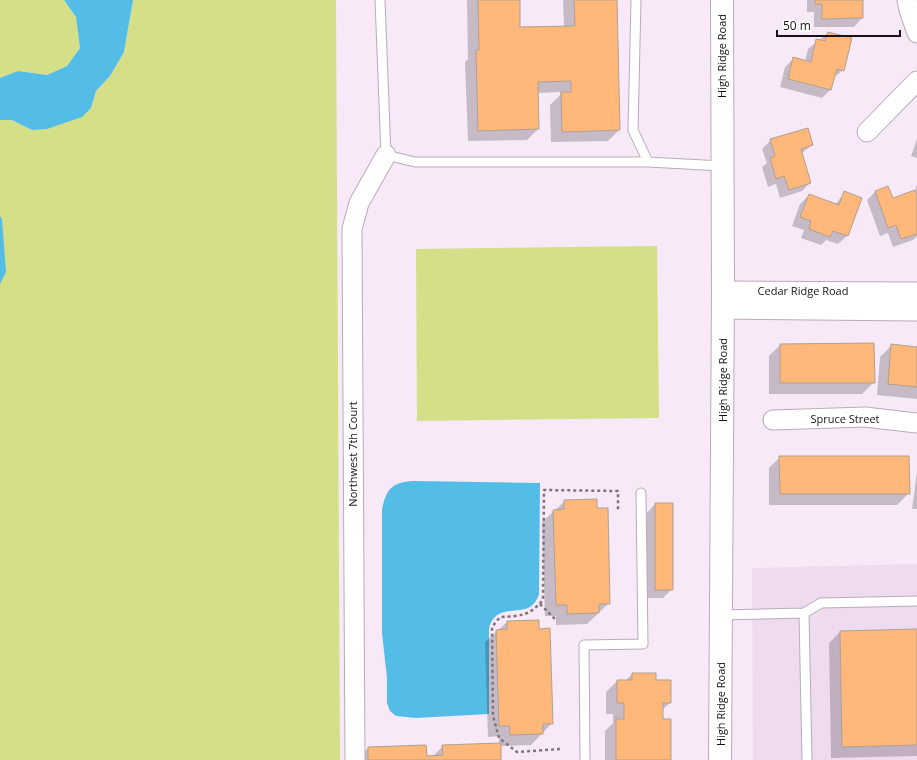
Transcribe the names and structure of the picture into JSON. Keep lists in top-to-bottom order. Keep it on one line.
{"streets":{"street":["High Ridge Road","Cedar Ridge Road","Spruce Street","Northwest 7th Court"]},"crossings":[["High Ridge Road","Cedar Ridge Road"]],"scale_bar":"50 m"}
